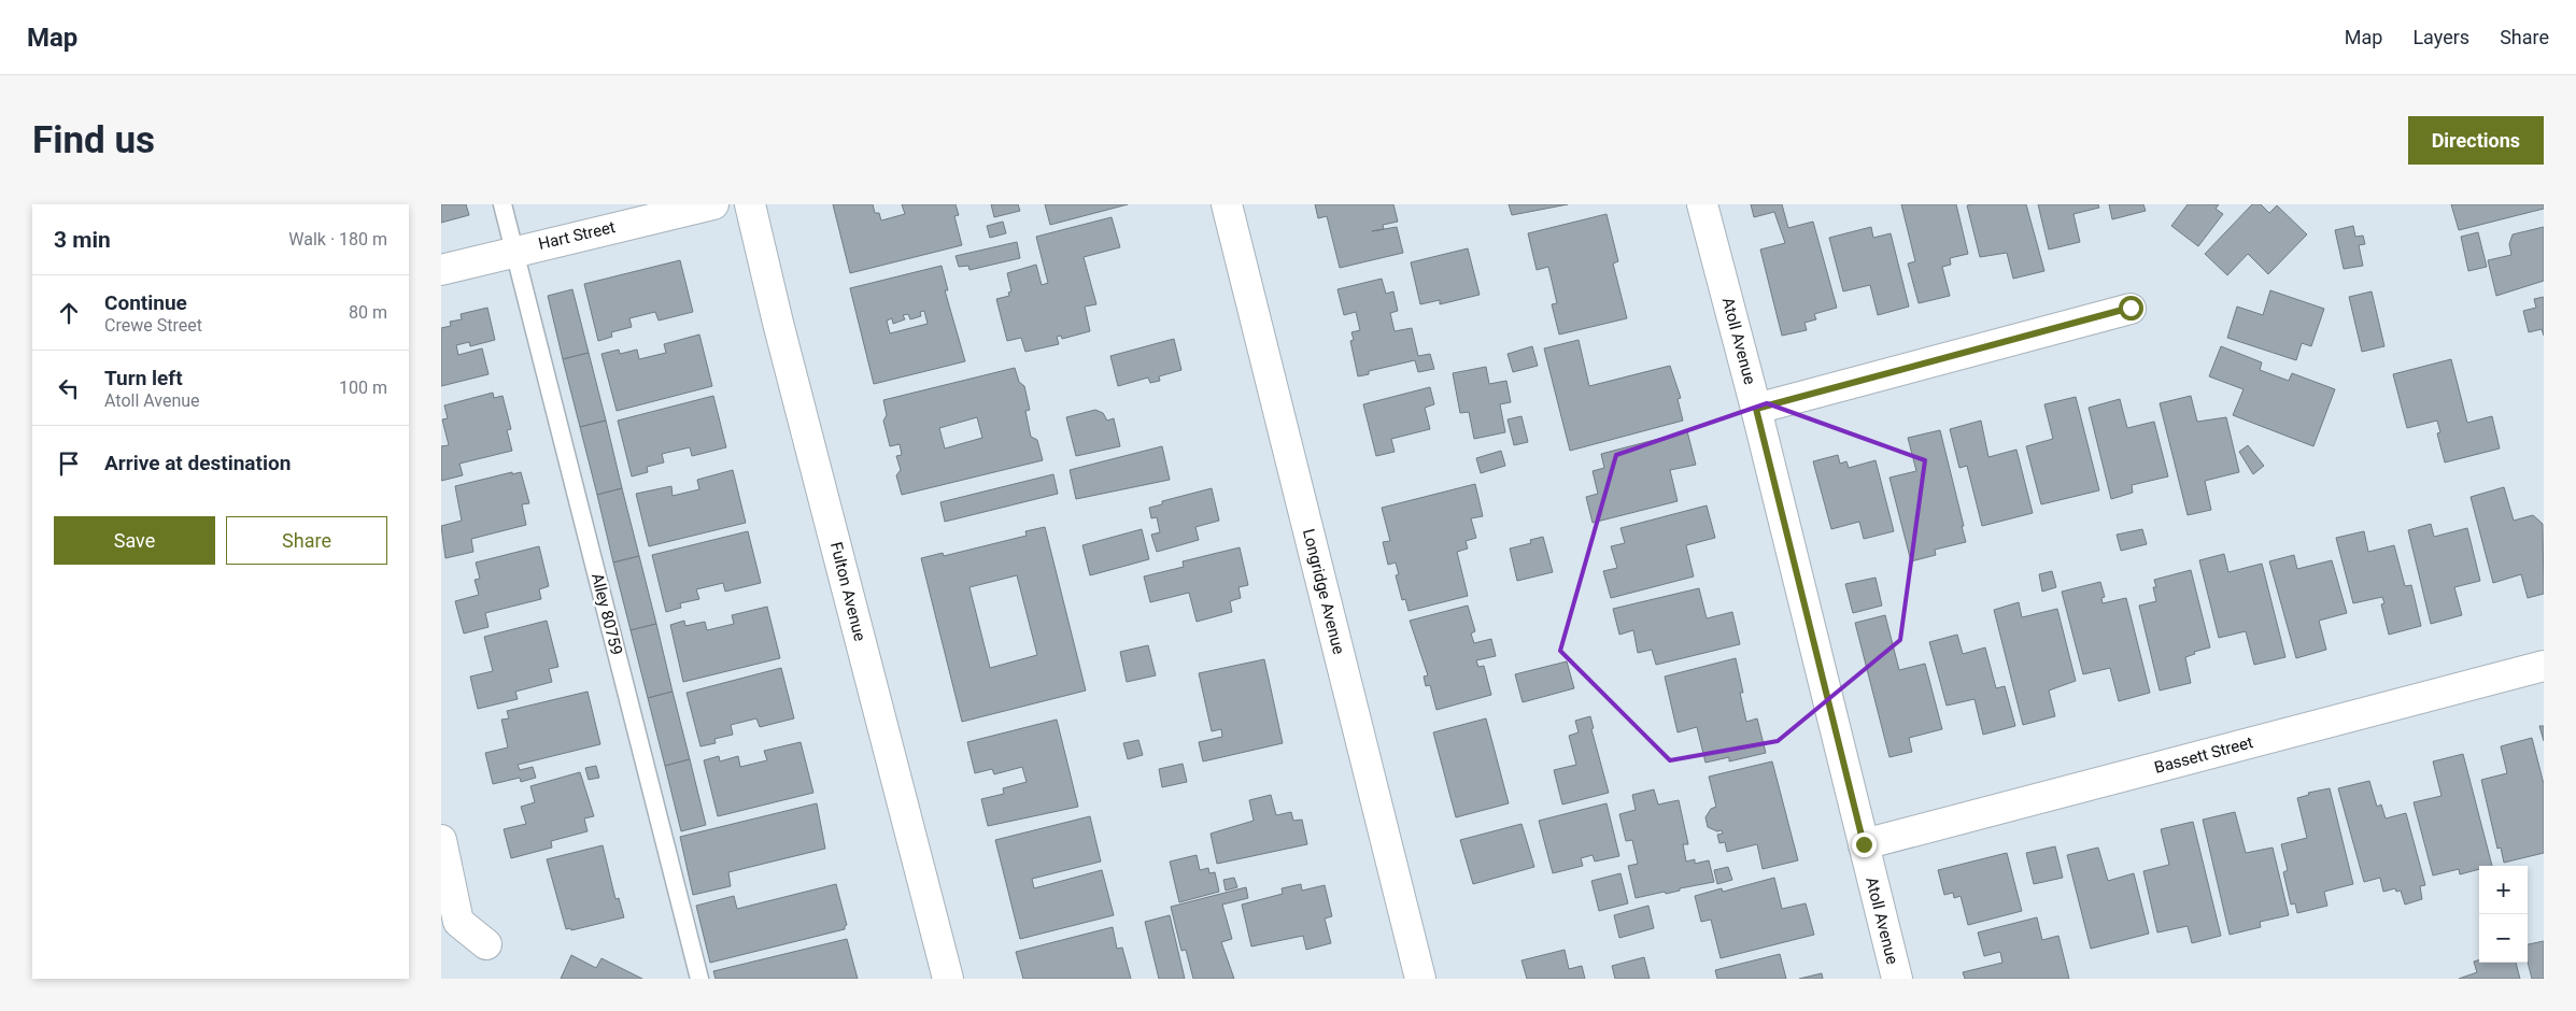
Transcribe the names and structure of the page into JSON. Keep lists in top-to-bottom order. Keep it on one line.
{"streets":{"street":["Hart Street","Atoll Avenue","Fulton Avenue","Longridge Avenue","Bassett Street"],"lane":["Alley 80759"]},"crossings":[["Hart Street","Alley 80759"],["Atoll Avenue","Bassett Street"]],"page":{"header":"Map","nav":["Map","Layers","Share"],"buttons":["Directions",["Save","Share"]],"title":"Find us","heading":["3 min","Walk · 180 m"],"list":[["Continue","Crewe Street","80 m"],["Turn left","Atoll Avenue","100 m"],"Arrive at destination"],"map_buttons":["+","−"]}}
